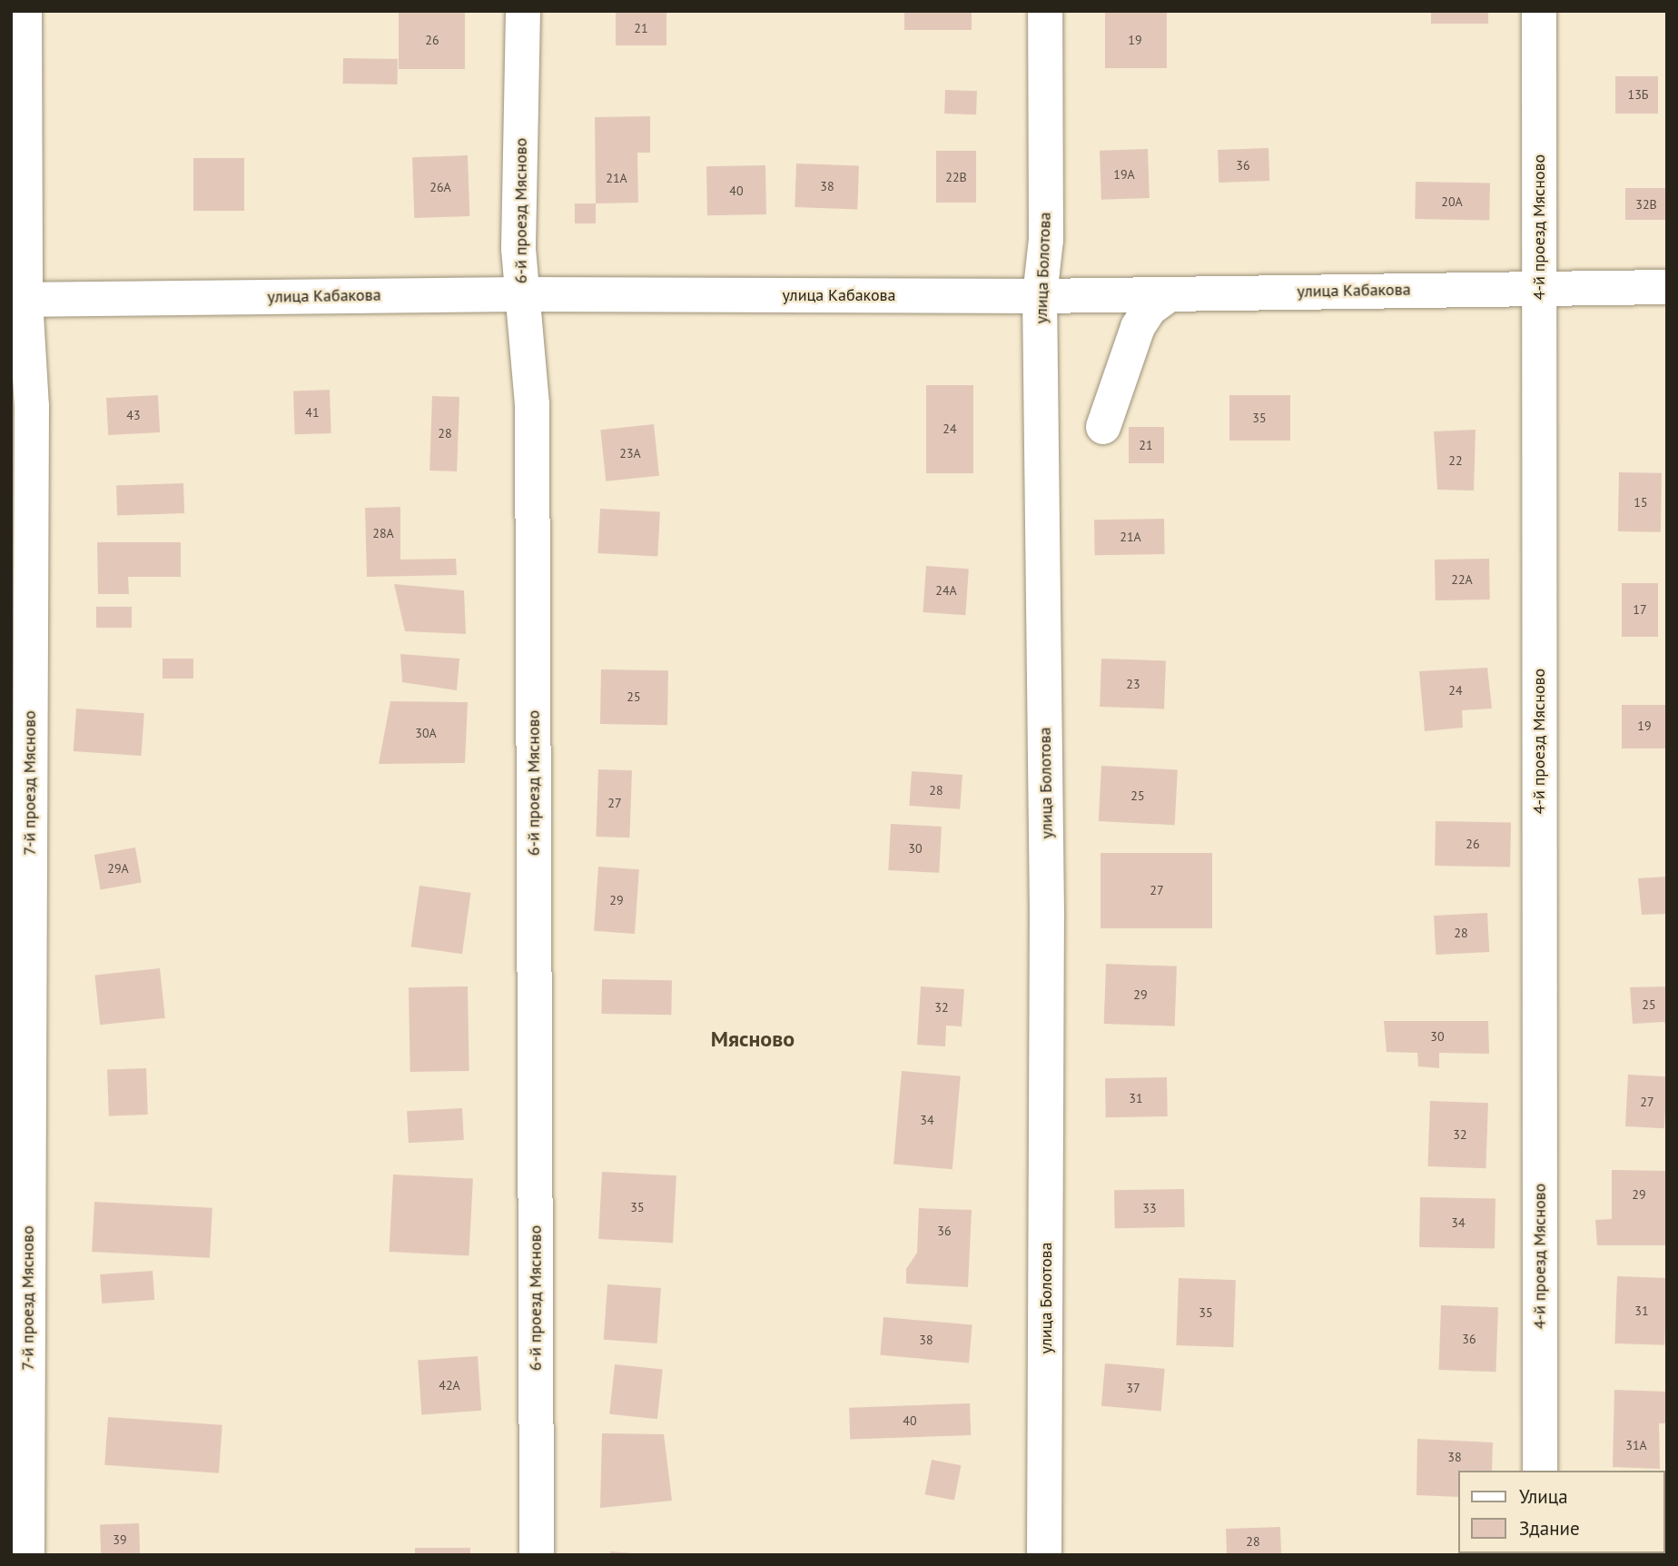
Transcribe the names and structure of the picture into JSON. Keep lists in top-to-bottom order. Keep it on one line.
{"streets":{"street":["6-й проезд Мясново","4-й проезд Мясново","улица Болотова","улица Кабакова","7-й проезд Мясново"]},"crossings":[["6-й проезд Мясново","улица Кабакова"],["4-й проезд Мясново","улица Кабакова"],["улица Болотова","улица Кабакова"],["улица Кабакова","7-й проезд Мясново"]],"districts":["Мясново"],"house_numbers":["21","26","19","13Б","36","19А","22В","21А","38","26А","40","20А","32В","41","43","35","24","28","21","23А","22","15","28А","21А","22А","24А","17","23","24","25","19","30А","28","25","27","26","30","29А","27","29","28","29","25","32","30","31","27","34","32","29","35","33","34","36","31","35","36","38","42А","37","40","31А","38","39","28"],"legend":["Улица","Здание"]}
